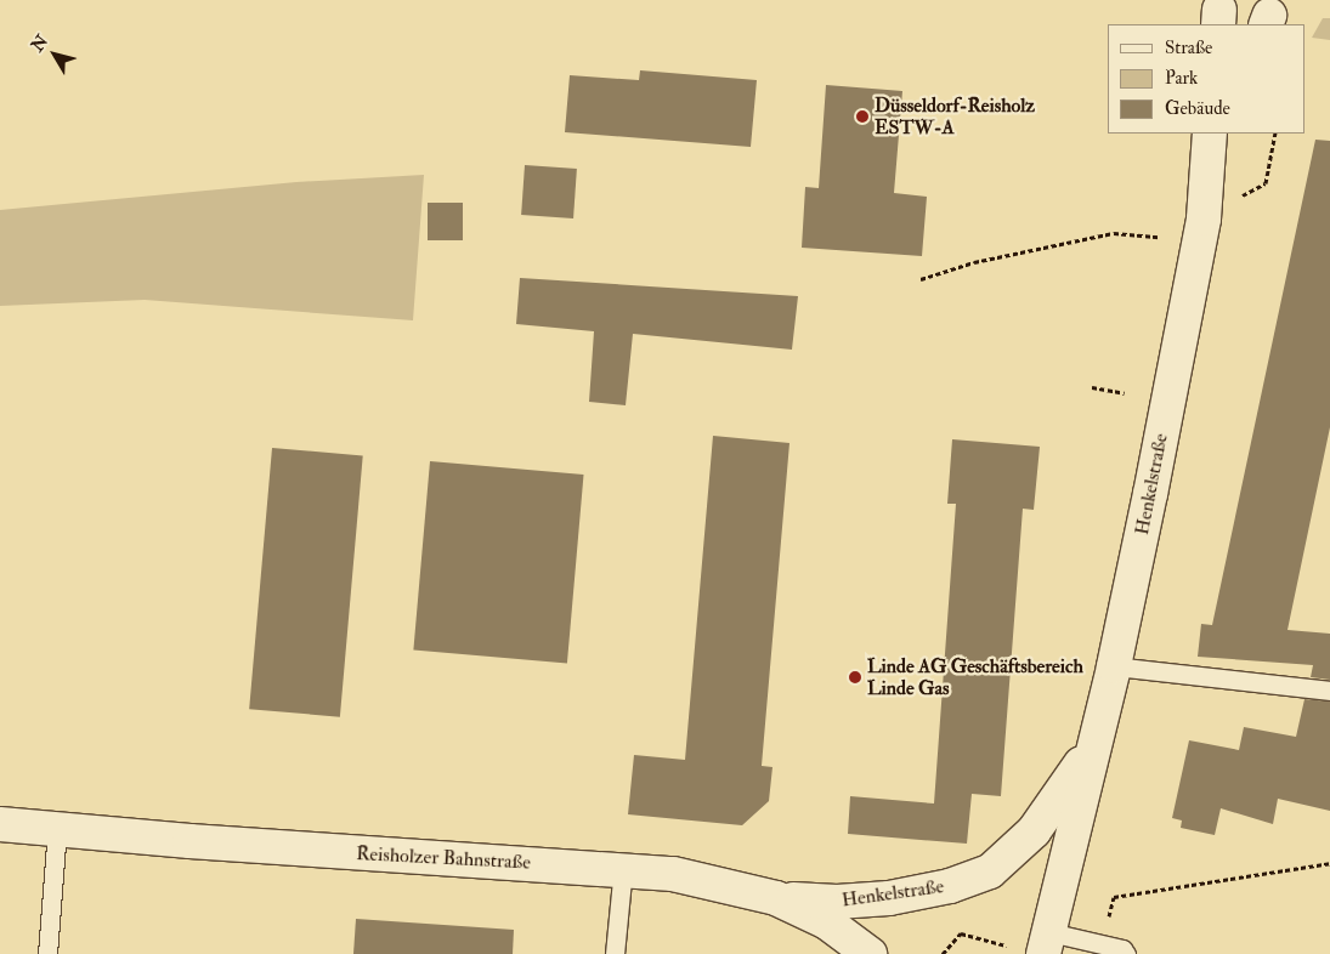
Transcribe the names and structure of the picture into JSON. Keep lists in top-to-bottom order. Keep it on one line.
{"streets":{"street":["Henkelstraße","Reisholzer Bahnstraße"]},"crossings":[["Henkelstraße","Reisholzer Bahnstraße"]],"places":["Düsseldorf-Reisholz ESTW-A","Linde AG Geschäftsbereich Linde Gas"],"legend":["Straße","Park","Gebäude"],"north":"top left"}
